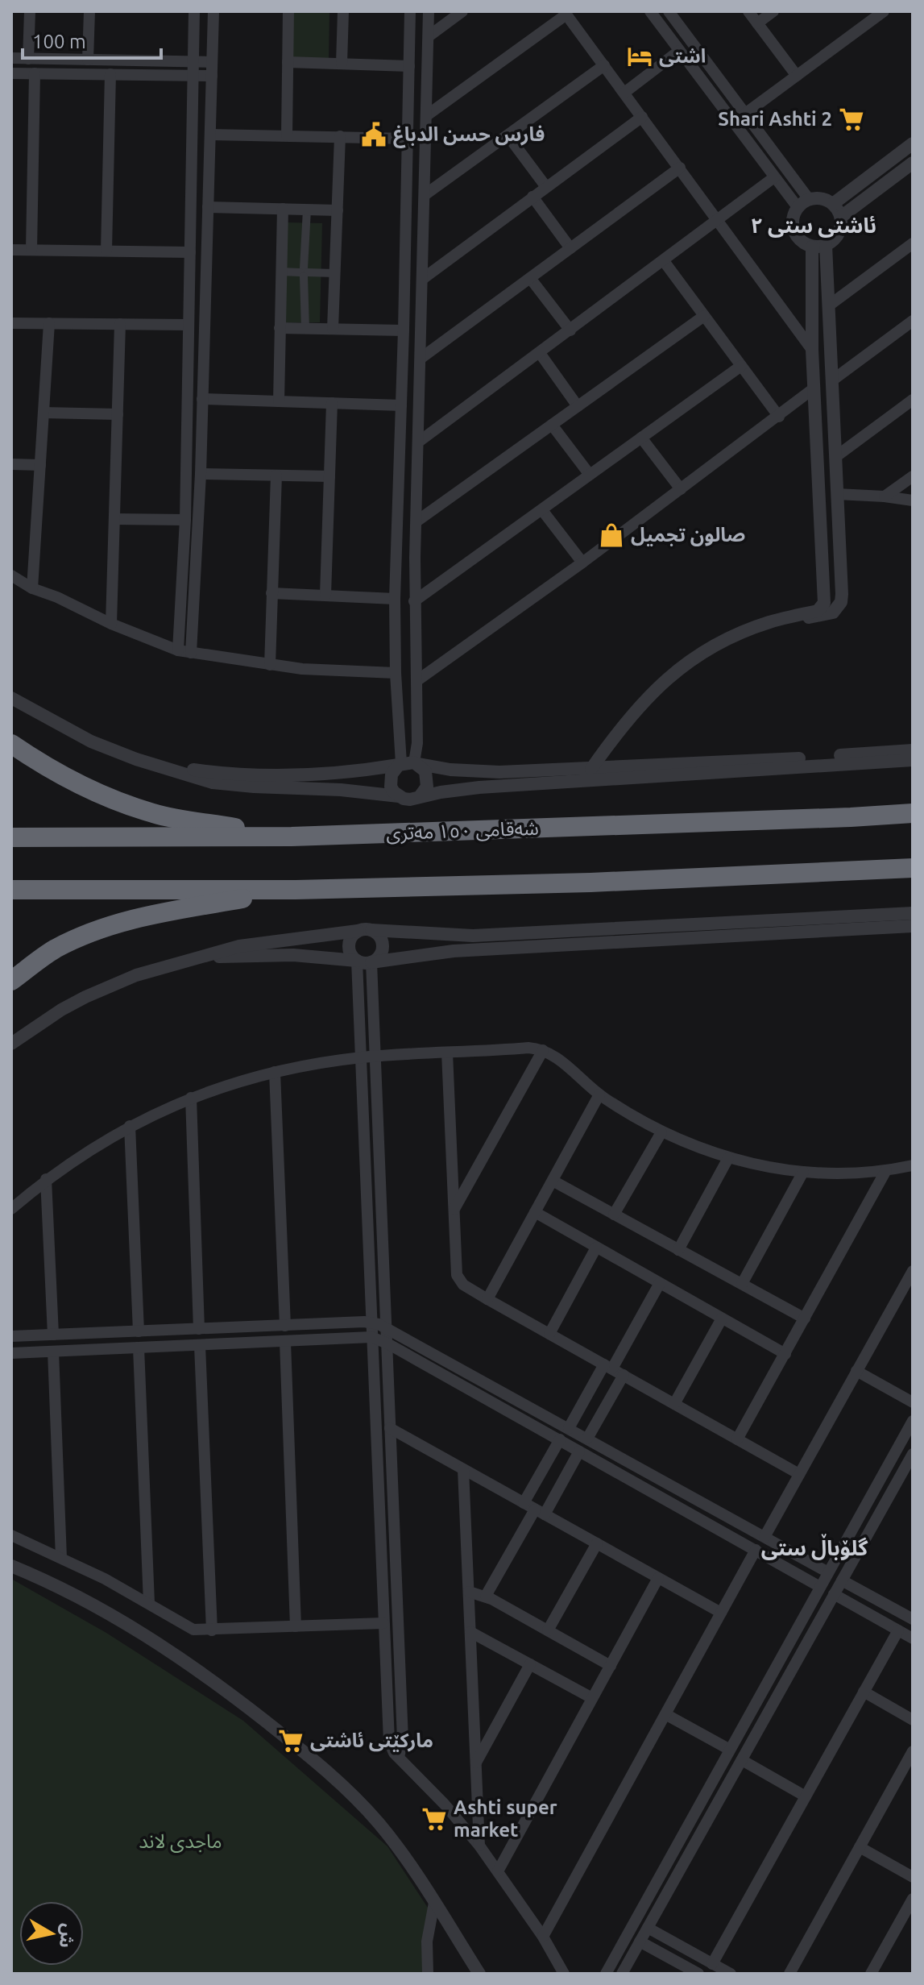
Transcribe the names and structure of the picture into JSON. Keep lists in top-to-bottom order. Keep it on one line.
{"streets":{"highway":["شەقامی ١٥٠ مەتری"]},"districts":["ئاشتی ستی ٢","گلۆباڵ ستی"],"parks":["ماجدی لاند"],"places":{"hotel":["اشتی"],"supermarket":["Shari Ashti 2","مارکێتی ئاشتی","Ashti super market"],"public building":["فارس حسن الدباغ"],"shop":["صالون تجميل"]},"scale_bar":"100 m","north":"right"}
